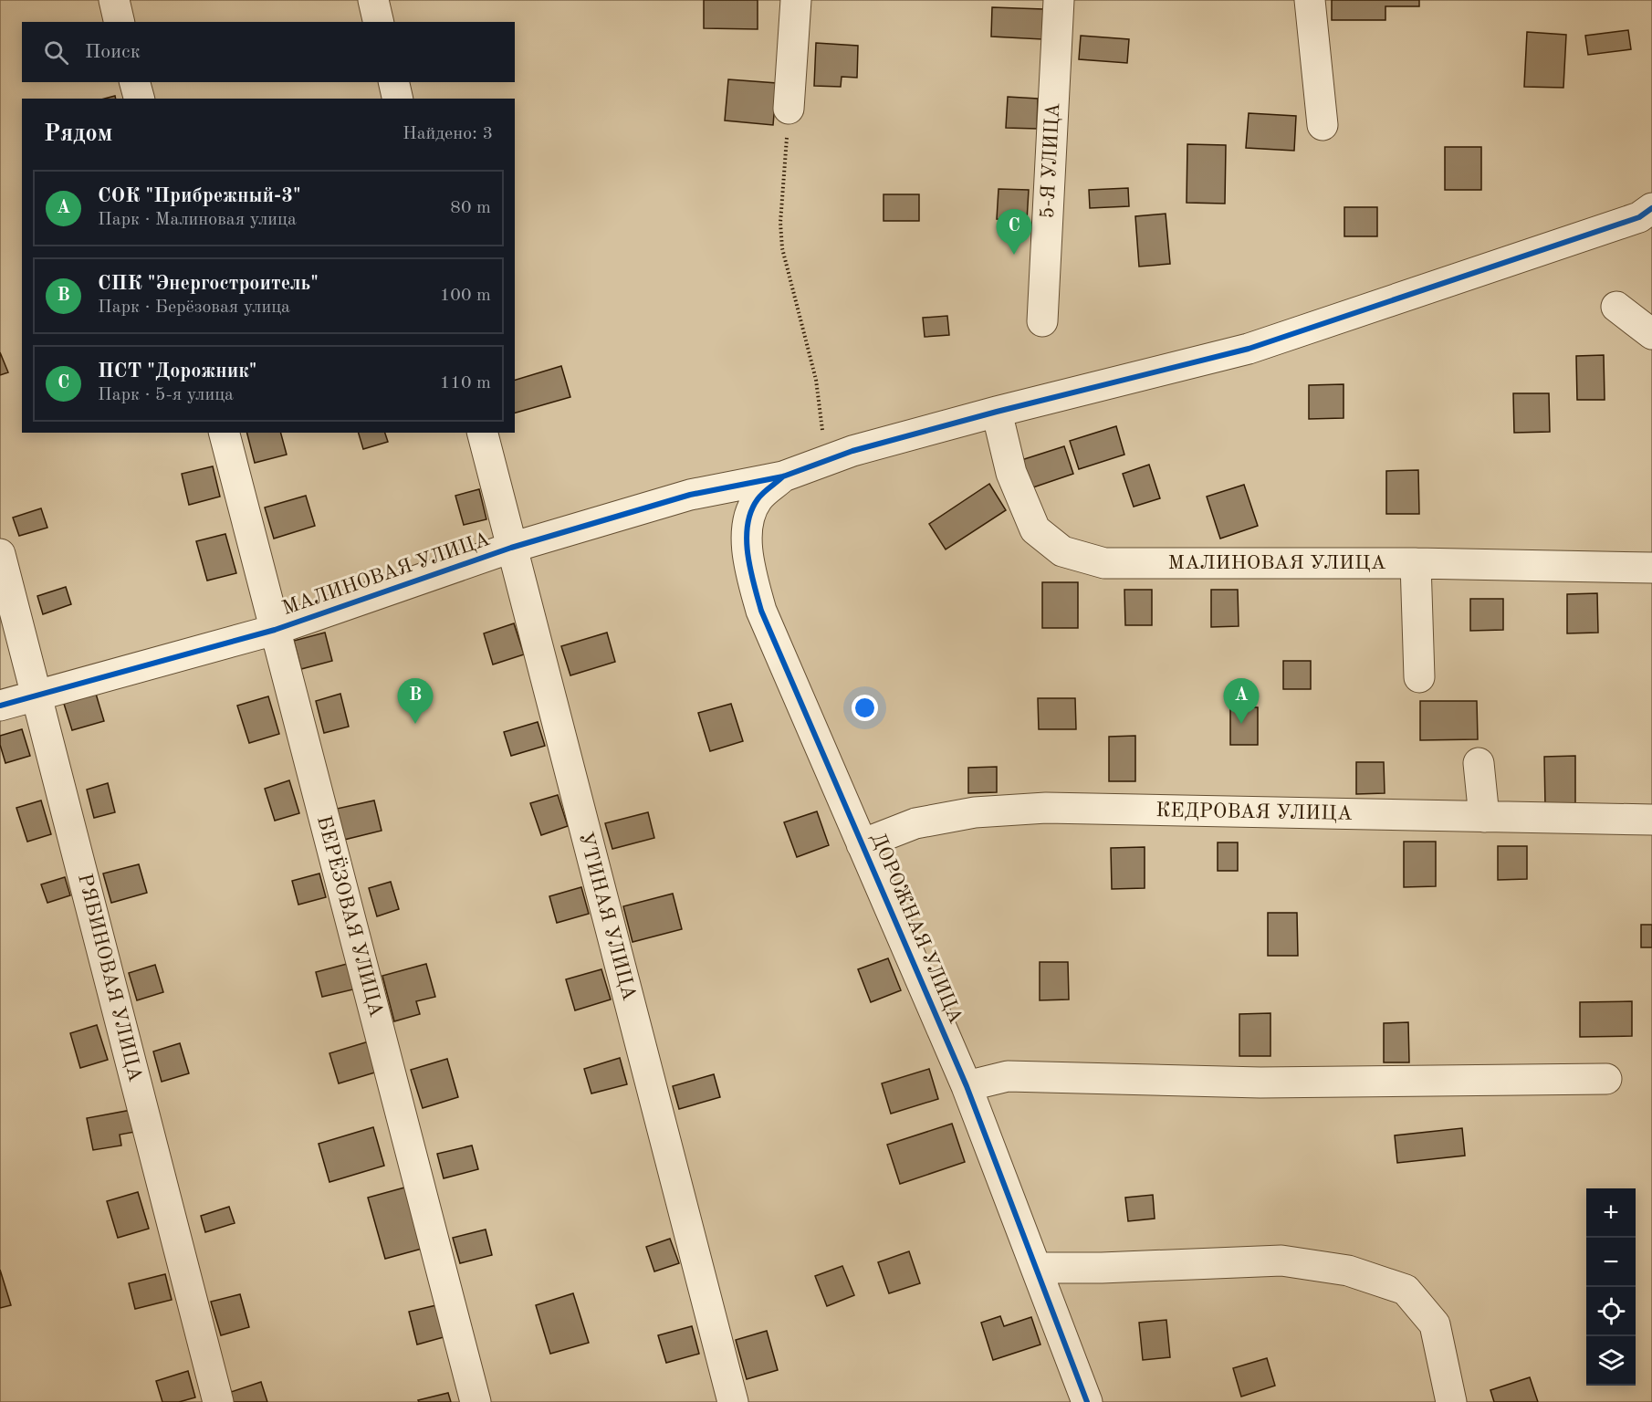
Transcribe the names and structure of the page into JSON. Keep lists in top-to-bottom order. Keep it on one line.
{"streets":{"street":["5-Я УЛИЦА","МАЛИНОВАЯ УЛИЦА","КЕДРОВАЯ УЛИЦА","БЕРЁЗОВАЯ УЛИЦА","УТИНАЯ УЛИЦА","ДОРОЖНАЯ УЛИЦА","РЯБИНОВАЯ УЛИЦА"]},"crossings":[["МАЛИНОВАЯ УЛИЦА","БЕРЁЗОВАЯ УЛИЦА"],["МАЛИНОВАЯ УЛИЦА","УТИНАЯ УЛИЦА"],["МАЛИНОВАЯ УЛИЦА","ДОРОЖНАЯ УЛИЦА"],["МАЛИНОВАЯ УЛИЦА","РЯБИНОВАЯ УЛИЦА"],["КЕДРОВАЯ УЛИЦА","ДОРОЖНАЯ УЛИЦА"]],"page":{"search":"Поиск","heading":["Рядом","Найдено: 3"],"list":[{"mark":"A","name":"СОК \"Прибрежный-3\"","note":"Парк · Малиновая улица","value":"80 m"},{"mark":"B","name":"СПК \"Энергостроитель\"","note":"Парк · Берёзовая улица","value":"100 m"},{"mark":"C","name":"ПСТ \"Дорожник\"","note":"Парк · 5-я улица","value":"110 m"}],"pins":["C","A","B"],"map_buttons":["+","−"]}}
